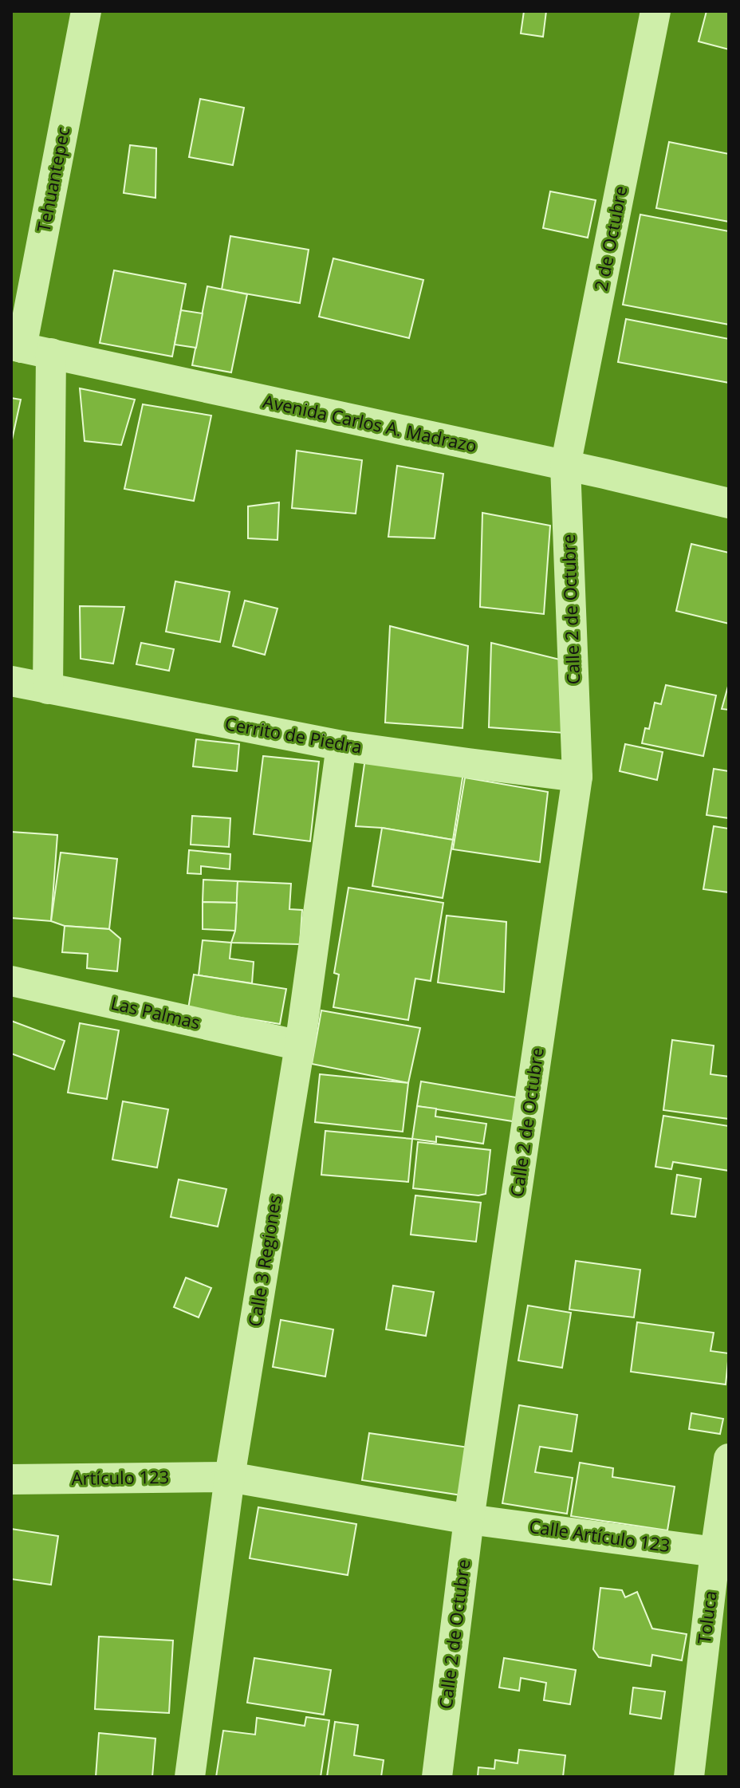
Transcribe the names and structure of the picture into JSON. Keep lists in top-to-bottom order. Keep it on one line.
{"streets":{"street":["Tehuantepec","2 de Octubre","Avenida Carlos A. Madrazo","Calle 2 de Octubre","Cerrito de Piedra","Las Palmas","Calle 3 Regiones","Artículo 123","Calle Artículo 123","Toluca"]},"crossings":[["Tehuantepec","Avenida Carlos A. Madrazo"],["2 de Octubre","Avenida Carlos A. Madrazo"],["2 de Octubre","Calle 2 de Octubre"],["Avenida Carlos A. Madrazo","Calle 2 de Octubre"],["Calle 2 de Octubre","Cerrito de Piedra"],["Calle 2 de Octubre","Artículo 123"],["Calle 2 de Octubre","Calle Artículo 123"],["Cerrito de Piedra","Calle 3 Regiones"],["Las Palmas","Calle 3 Regiones"],["Calle 3 Regiones","Artículo 123"],["Artículo 123","Calle Artículo 123"],["Calle Artículo 123","Toluca"]]}
